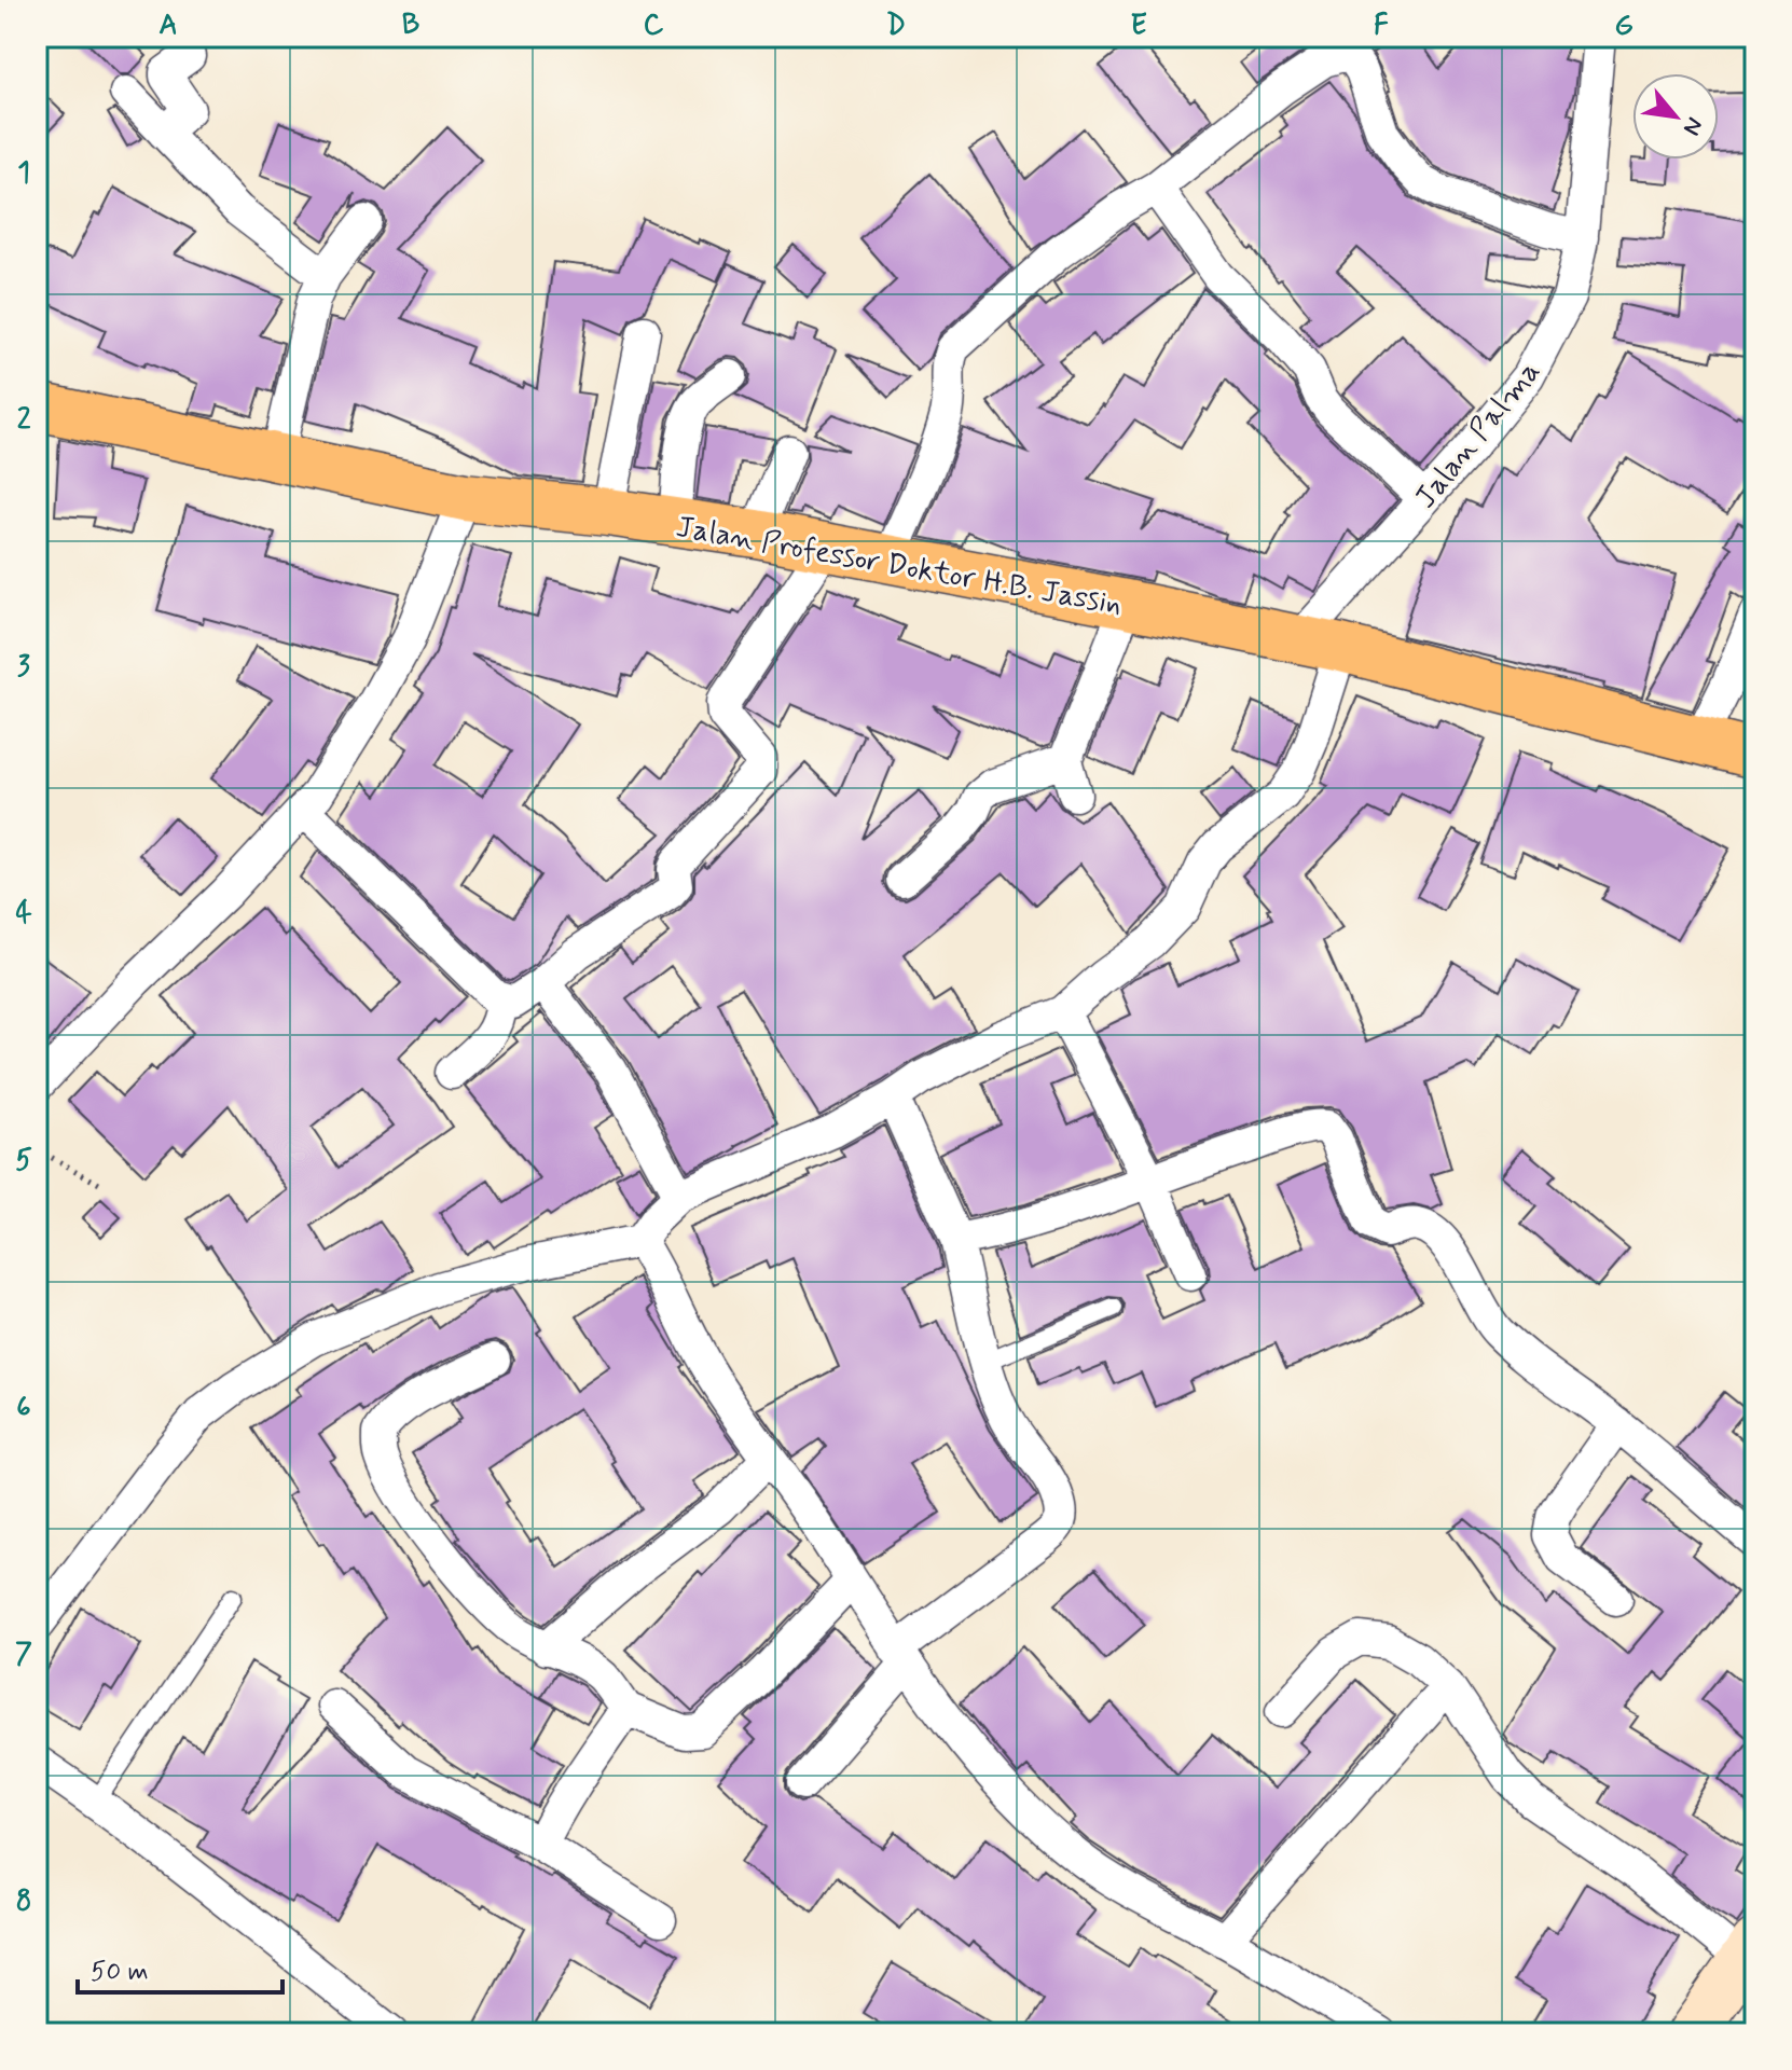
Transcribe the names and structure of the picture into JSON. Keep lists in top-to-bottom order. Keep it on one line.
{"streets":{"highway":["Jalan Professor Doktor H.B. Jassin"],"street":["Jalan Palma"]},"crossings":[["Jalan Palma","Jalan Professor Doktor H.B. Jassin"]],"scale_bar":"50 m","north":"bottom right","grid":{"columns":["A","B","C","D","E","F","G"],"rows":["1","2","3","4","5","6","7","8"]}}
